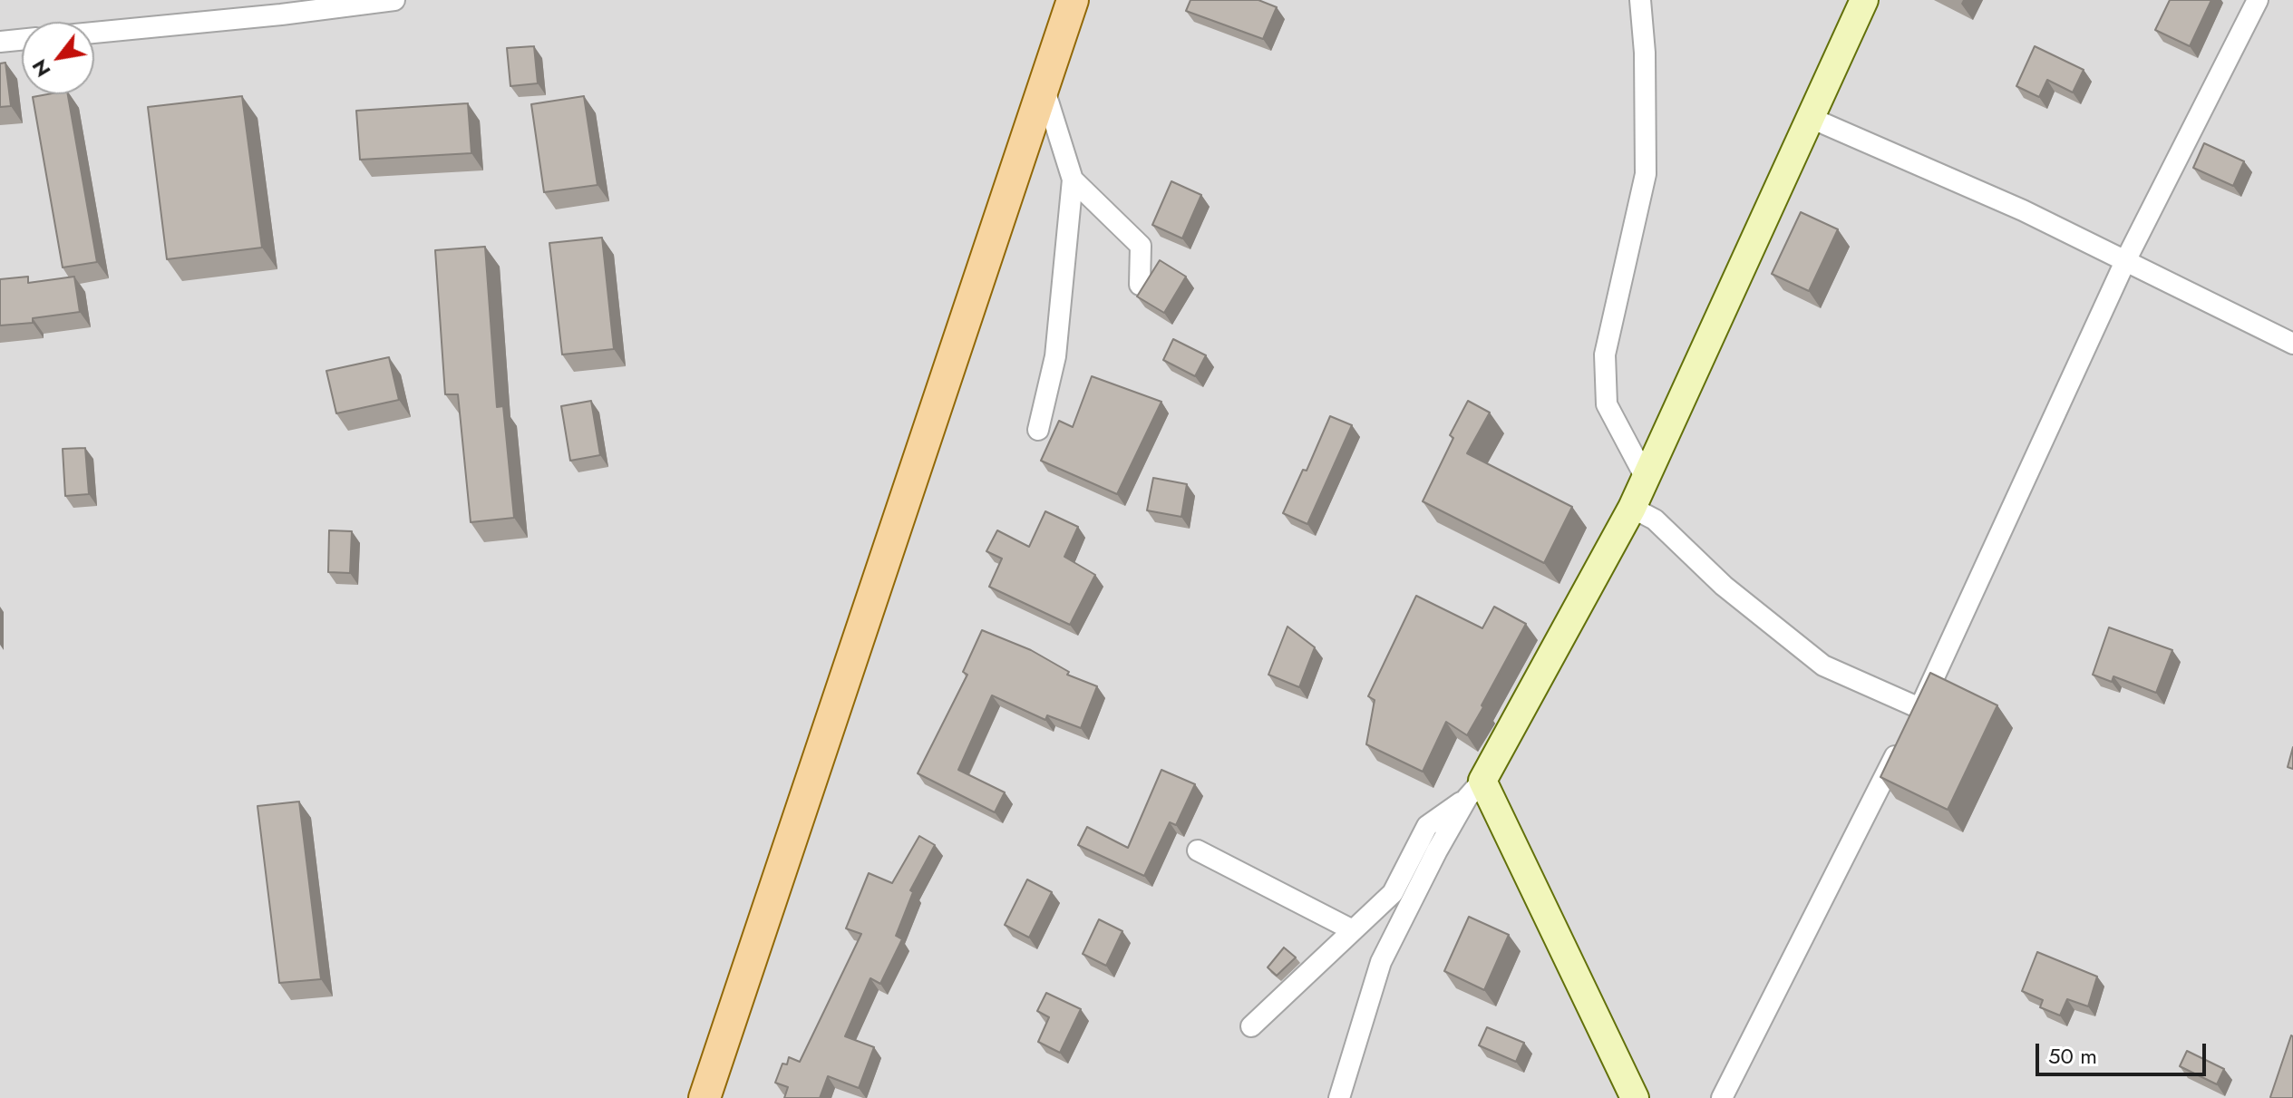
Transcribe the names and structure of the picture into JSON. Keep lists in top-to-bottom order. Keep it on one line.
{"scale_bar":"50 m","north":"bottom left"}
